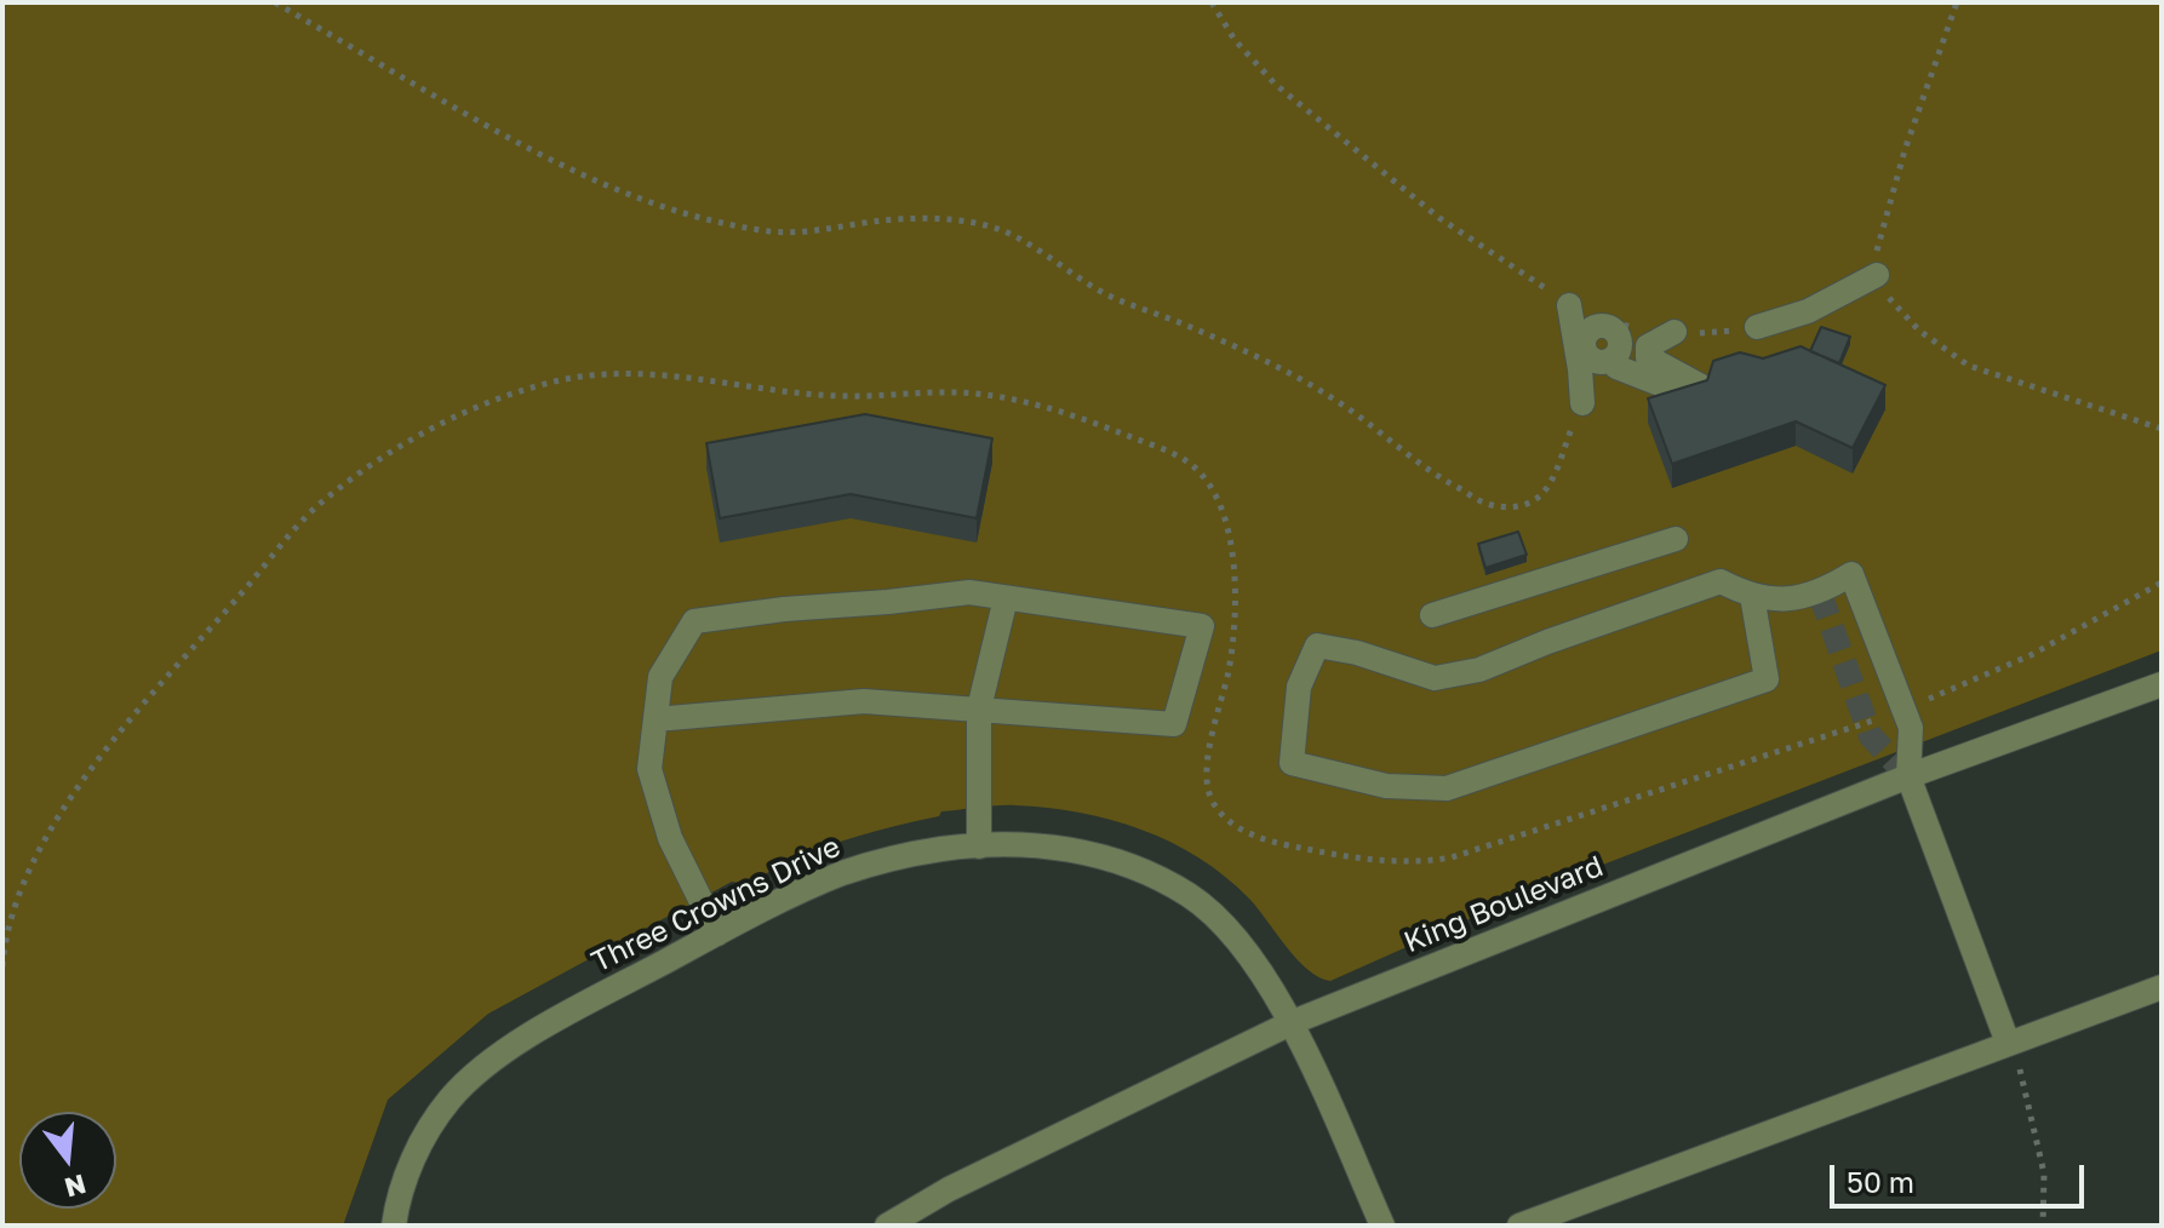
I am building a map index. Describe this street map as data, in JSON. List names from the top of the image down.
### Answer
{
  "streets": {
    "street": ["Three Crowns Drive", "King Boulevard"]
  },
  "crossings": [
    ["Three Crowns Drive", "King Boulevard"]
  ],
  "scale_bar": "50 m",
  "north": "bottom"
}
